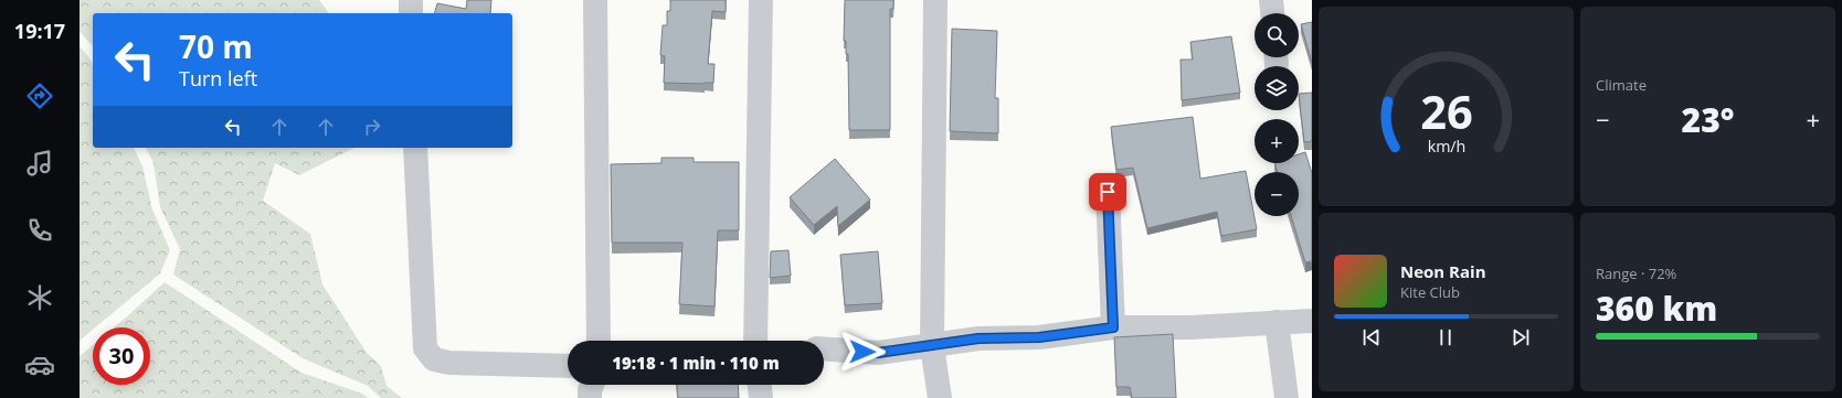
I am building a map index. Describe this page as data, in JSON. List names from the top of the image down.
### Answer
{
  "page": {
    "tabs": "19:17",
    "tile": [
      "Climate",
      ["Range · 72%", "360 km"]
    ],
    "map_buttons": ["+", "−"],
    "turn": ["70 m", "Turn left"],
    "heat": ["−", "23°", "+"],
    "song": ["Neon Rain", "Kite Club"],
    "limit": "30",
    "trip": "19:18 · 1 min · 110 m",
    "gauge": ["26", "km/h"]
  }
}
